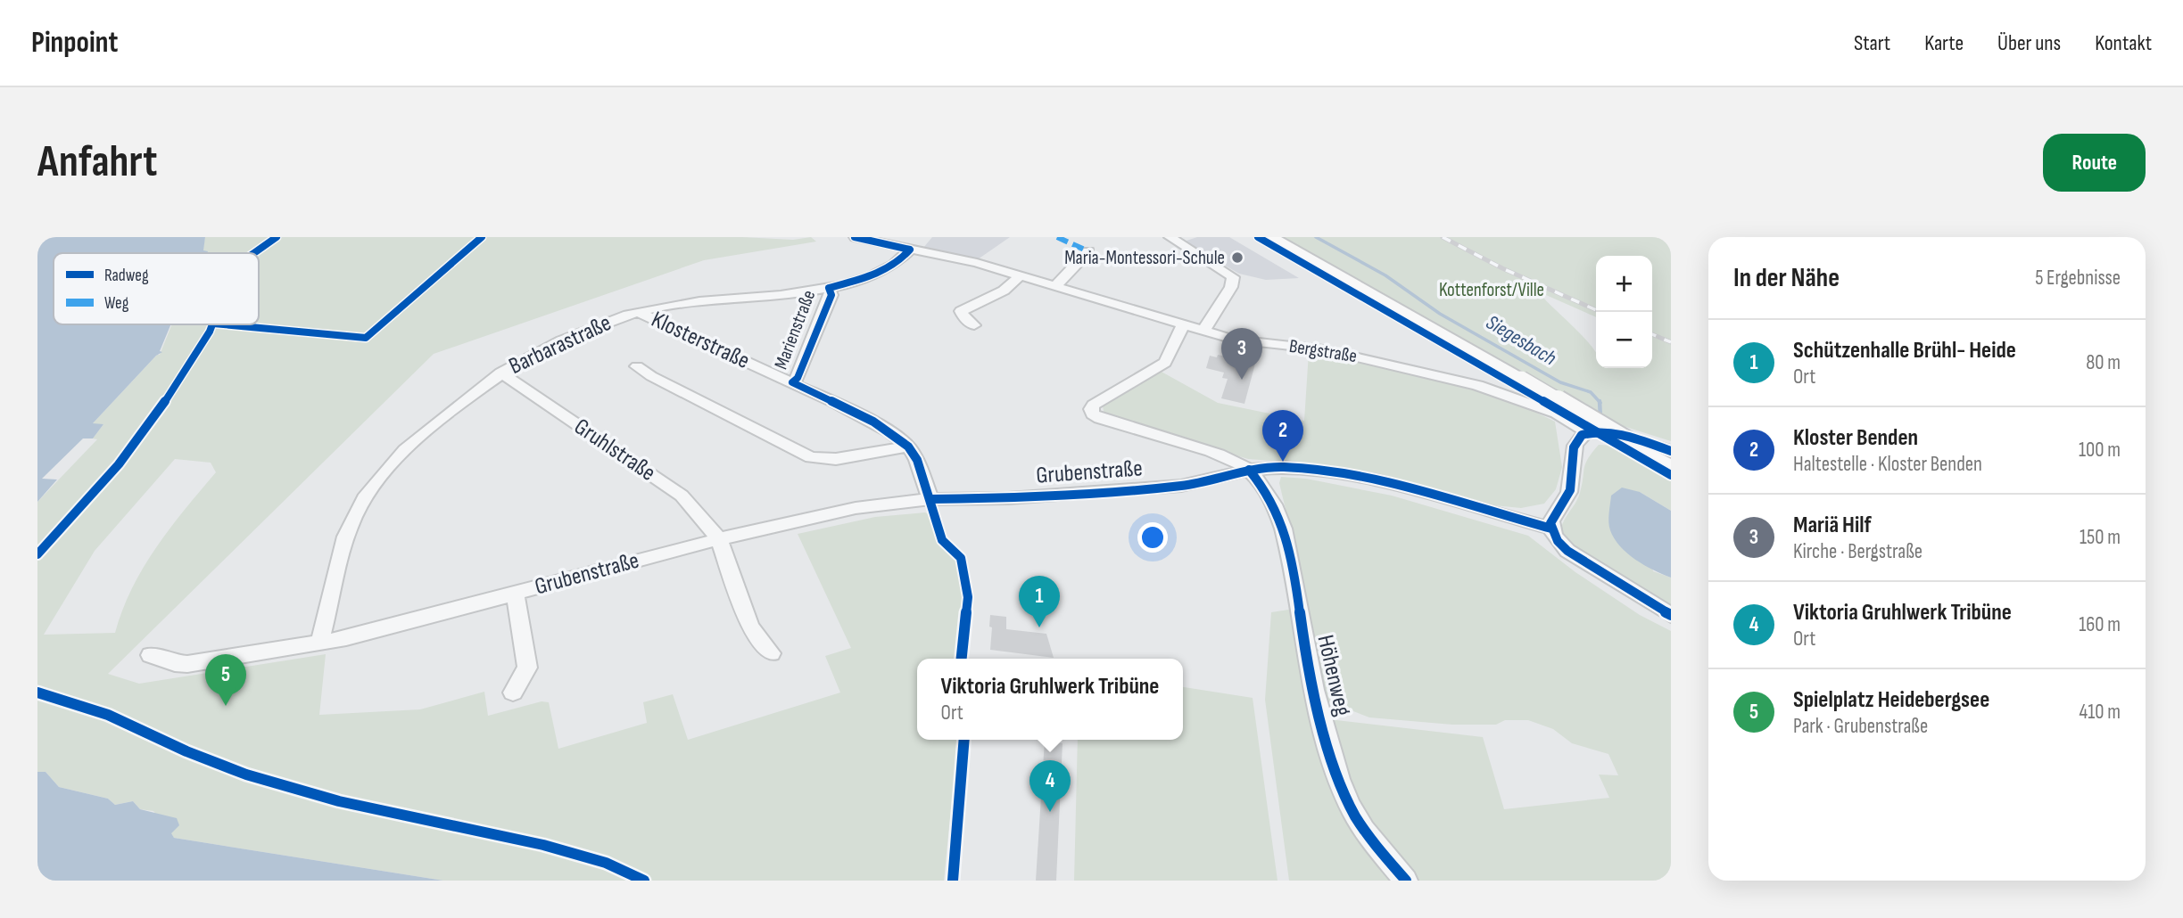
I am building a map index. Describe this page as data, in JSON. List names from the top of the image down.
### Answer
{
  "streets": {
    "street": [
      "Marienstraße",
      "Klosterstraße",
      "Barbarastraße",
      "Bergstraße",
      "Gruhlstraße",
      "Grubenstraße",
      "Höhenweg"
    ]
  },
  "crossings": [
    ["Marienstraße", "Klosterstraße"],
    ["Marienstraße", "Barbarastraße"],
    ["Klosterstraße", "Barbarastraße"],
    ["Klosterstraße", "Grubenstraße"],
    ["Barbarastraße", "Bergstraße"],
    ["Barbarastraße", "Gruhlstraße"],
    ["Barbarastraße", "Grubenstraße"],
    ["Gruhlstraße", "Grubenstraße"],
    ["Grubenstraße", "Höhenweg"]
  ],
  "water": ["Siegesbach"],
  "parks": ["Kottenforst/Ville"],
  "places": ["Maria-Montessori-Schule"],
  "legend": ["Radweg", "Weg"],
  "page": {
    "header": "Pinpoint",
    "nav": [
      "Start",
      "Karte",
      "Über uns",
      "Kontakt"
    ],
    "buttons": "Route",
    "title": "Anfahrt",
    "heading": ["In der Nähe", "5 Ergebnisse"],
    "map_buttons": ["+", "−"],
    "list": [
      {
        "mark": "1",
        "name": "Schützenhalle Brühl- Heide",
        "note": "Ort",
        "value": "80 m"
      },
      {
        "mark": "2",
        "name": "Kloster Benden",
        "note": "Haltestelle · Kloster Benden",
        "value": "100 m"
      },
      {
        "mark": "3",
        "name": "Mariä Hilf",
        "note": "Kirche · Bergstraße",
        "value": "150 m"
      },
      {
        "mark": "4",
        "name": "Viktoria Gruhlwerk Tribüne",
        "note": "Ort",
        "value": "160 m"
      },
      {
        "mark": "5",
        "name": "Spielplatz Heidebergsee",
        "note": "Park · Grubenstraße",
        "value": "410 m"
      }
    ],
    "pins": [
      "3",
      "2",
      "1",
      "5",
      "4"
    ],
    "popup": ["Viktoria Gruhlwerk Tribüne", "Ort"]
  }
}
